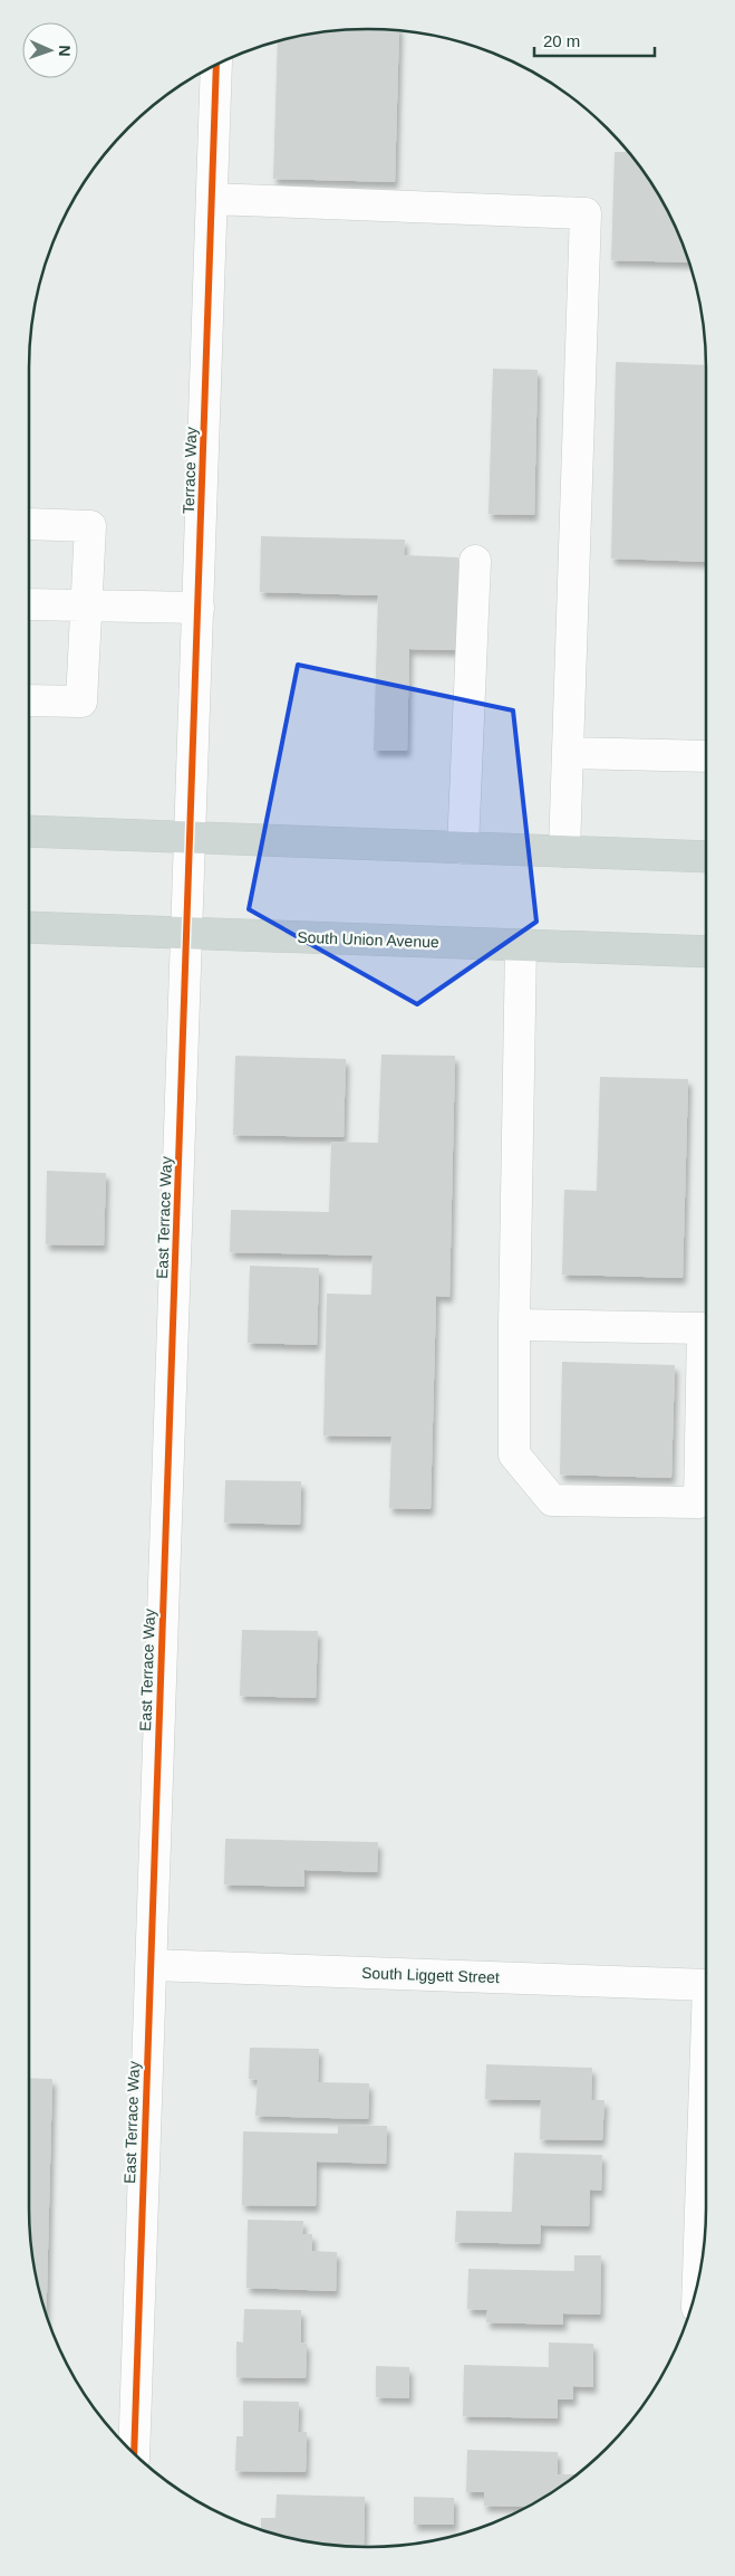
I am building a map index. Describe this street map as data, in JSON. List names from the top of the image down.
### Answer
{
  "streets": {
    "main road": ["South Union Avenue"],
    "street": ["Terrace Way", "East Terrace Way", "South Liggett Street"]
  },
  "crossings": [
    ["Terrace Way", "East Terrace Way"],
    ["South Union Avenue", "East Terrace Way"],
    ["East Terrace Way", "South Liggett Street"]
  ],
  "scale_bar": "20 m",
  "north": "right"
}
